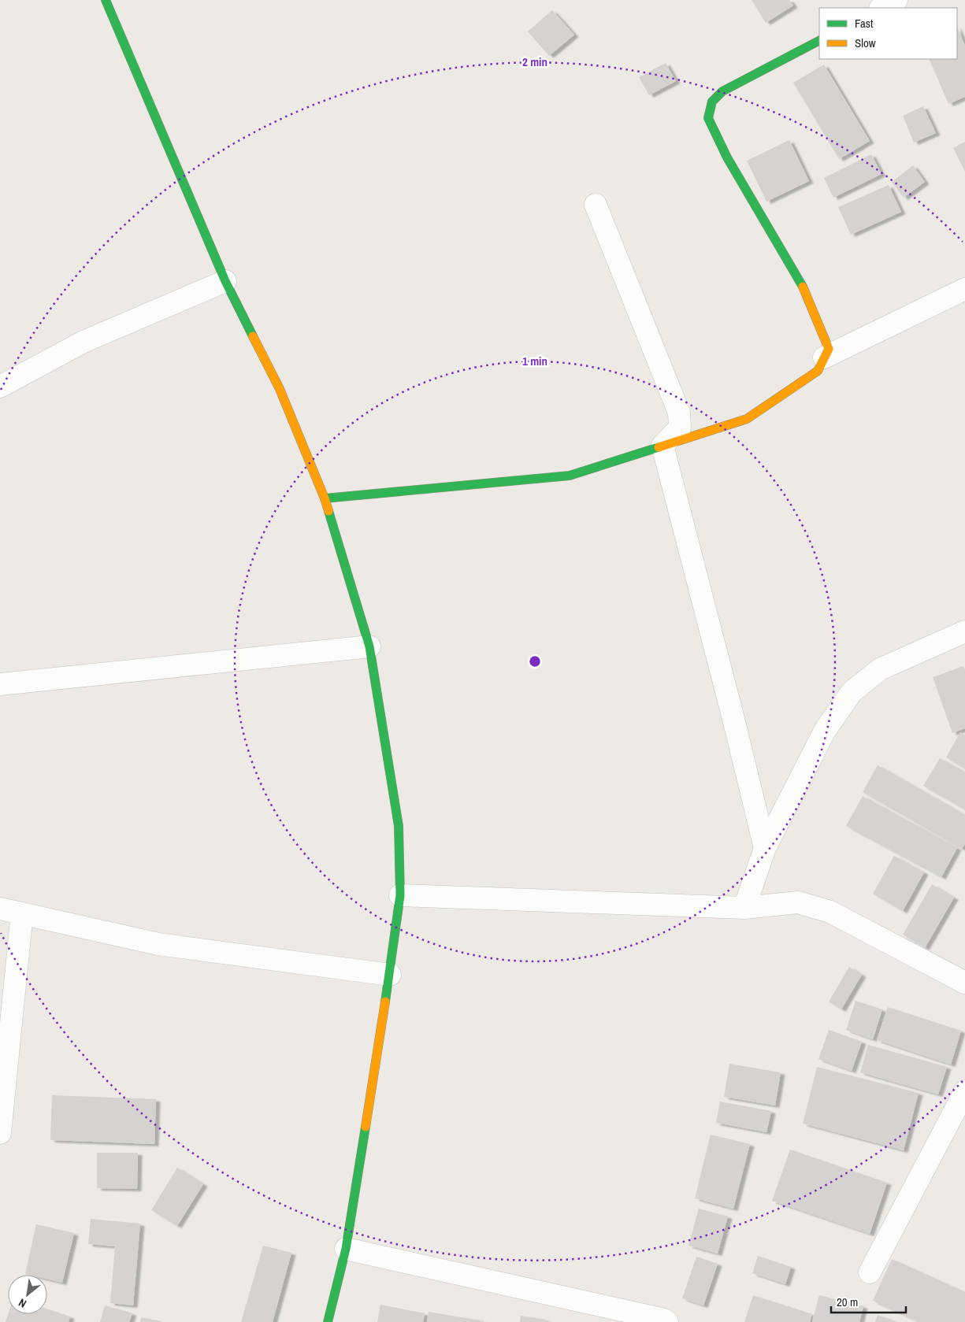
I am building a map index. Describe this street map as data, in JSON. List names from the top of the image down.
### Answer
{
  "legend": ["Fast", "Slow"],
  "scale_bar": "20 m",
  "north": "bottom left",
  "rings": ["2 min", "1 min"]
}
